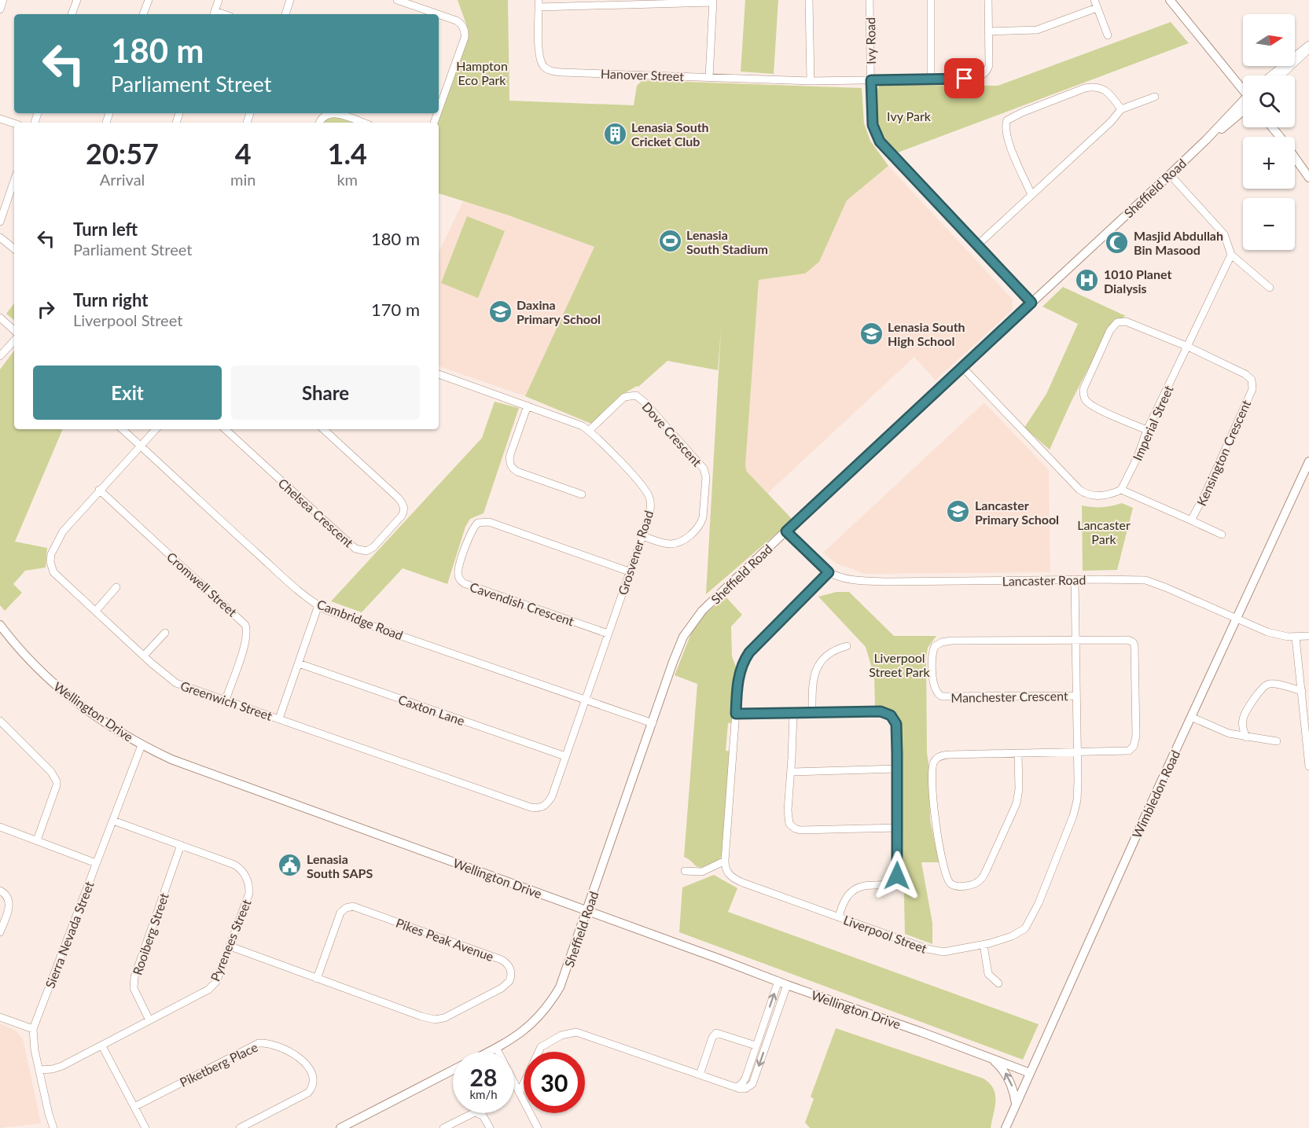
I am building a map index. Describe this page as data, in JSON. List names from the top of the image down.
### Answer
{
  "streets": {
    "street": [
      "Ivy Road",
      "Hanover Street",
      "Sheffield Road",
      "Imperial Street",
      "Dove Crescent",
      "Kensington Crescent",
      "Chelsea Crescent",
      "Grosvener Road",
      "Lancaster Road",
      "Cromwell Street",
      "Cavendish Crescent",
      "Cambridge Road",
      "Manchester Crescent",
      "Greenwich Street",
      "Caxton Lane",
      "Wellington Drive",
      "Wimbledon Road",
      "Rooiberg Street",
      "Liverpool Street",
      "Sierra Nevada Street",
      "Pikes Peak Avenue",
      "Pyrenees Street",
      "Piketberg Place"
    ]
  },
  "crossings": [
    ["Ivy Road", "Hanover Street"],
    ["Ivy Road", "Sheffield Road"],
    ["Sheffield Road", "Lancaster Road"],
    ["Sheffield Road", "Cambridge Road"],
    ["Sheffield Road", "Wellington Drive"],
    ["Imperial Street", "Kensington Crescent"],
    ["Dove Crescent", "Grosvener Road"],
    ["Grosvener Road", "Cavendish Crescent"],
    ["Grosvener Road", "Cambridge Road"],
    ["Grosvener Road", "Greenwich Street"],
    ["Grosvener Road", "Caxton Lane"],
    ["Lancaster Road", "Wimbledon Road"],
    ["Lancaster Road", "Liverpool Street"],
    ["Cromwell Street", "Greenwich Street"],
    ["Cambridge Road", "Greenwich Street"],
    ["Manchester Crescent", "Liverpool Street"],
    ["Wellington Drive", "Wimbledon Road"],
    ["Wellington Drive", "Sierra Nevada Street"],
    ["Rooiberg Street", "Pyrenees Street"],
    ["Sierra Nevada Street", "Pyrenees Street"],
    ["Pikes Peak Avenue", "Pyrenees Street"]
  ],
  "parks": [
    "Hampton Eco Park",
    "Ivy Park",
    "Lancaster Park",
    "Liverpool Street Park"
  ],
  "places": {
    "building": ["Lenasia South Cricket Club"],
    "sports": ["Lenasia South Stadium"],
    "mosque": ["Masjid Abdullah Bin Masood"],
    "hospital": ["1010 Planet Dialysis"],
    "school or university": ["Daxina Primary School", "Lenasia South High School", "Lancaster Primary School"],
    "public building": ["Lenasia South SAPS"]
  },
  "north": "right",
  "page": {
    "map_buttons": ["+", "−"],
    "turn": ["180 m", "Parliament Street"],
    "eta": [
      "20:57",
      "Arrival",
      "4",
      "min",
      "1.4",
      "km"
    ],
    "list": [
      {
        "name": "Turn left",
        "note": "Parliament Street",
        "value": "180 m"
      },
      {
        "name": "Turn right",
        "note": "Liverpool Street",
        "value": "170 m"
      }
    ],
    "buttons": ["Exit", "Share"],
    "speed": "28 km/h",
    "limit": "30"
  }
}
